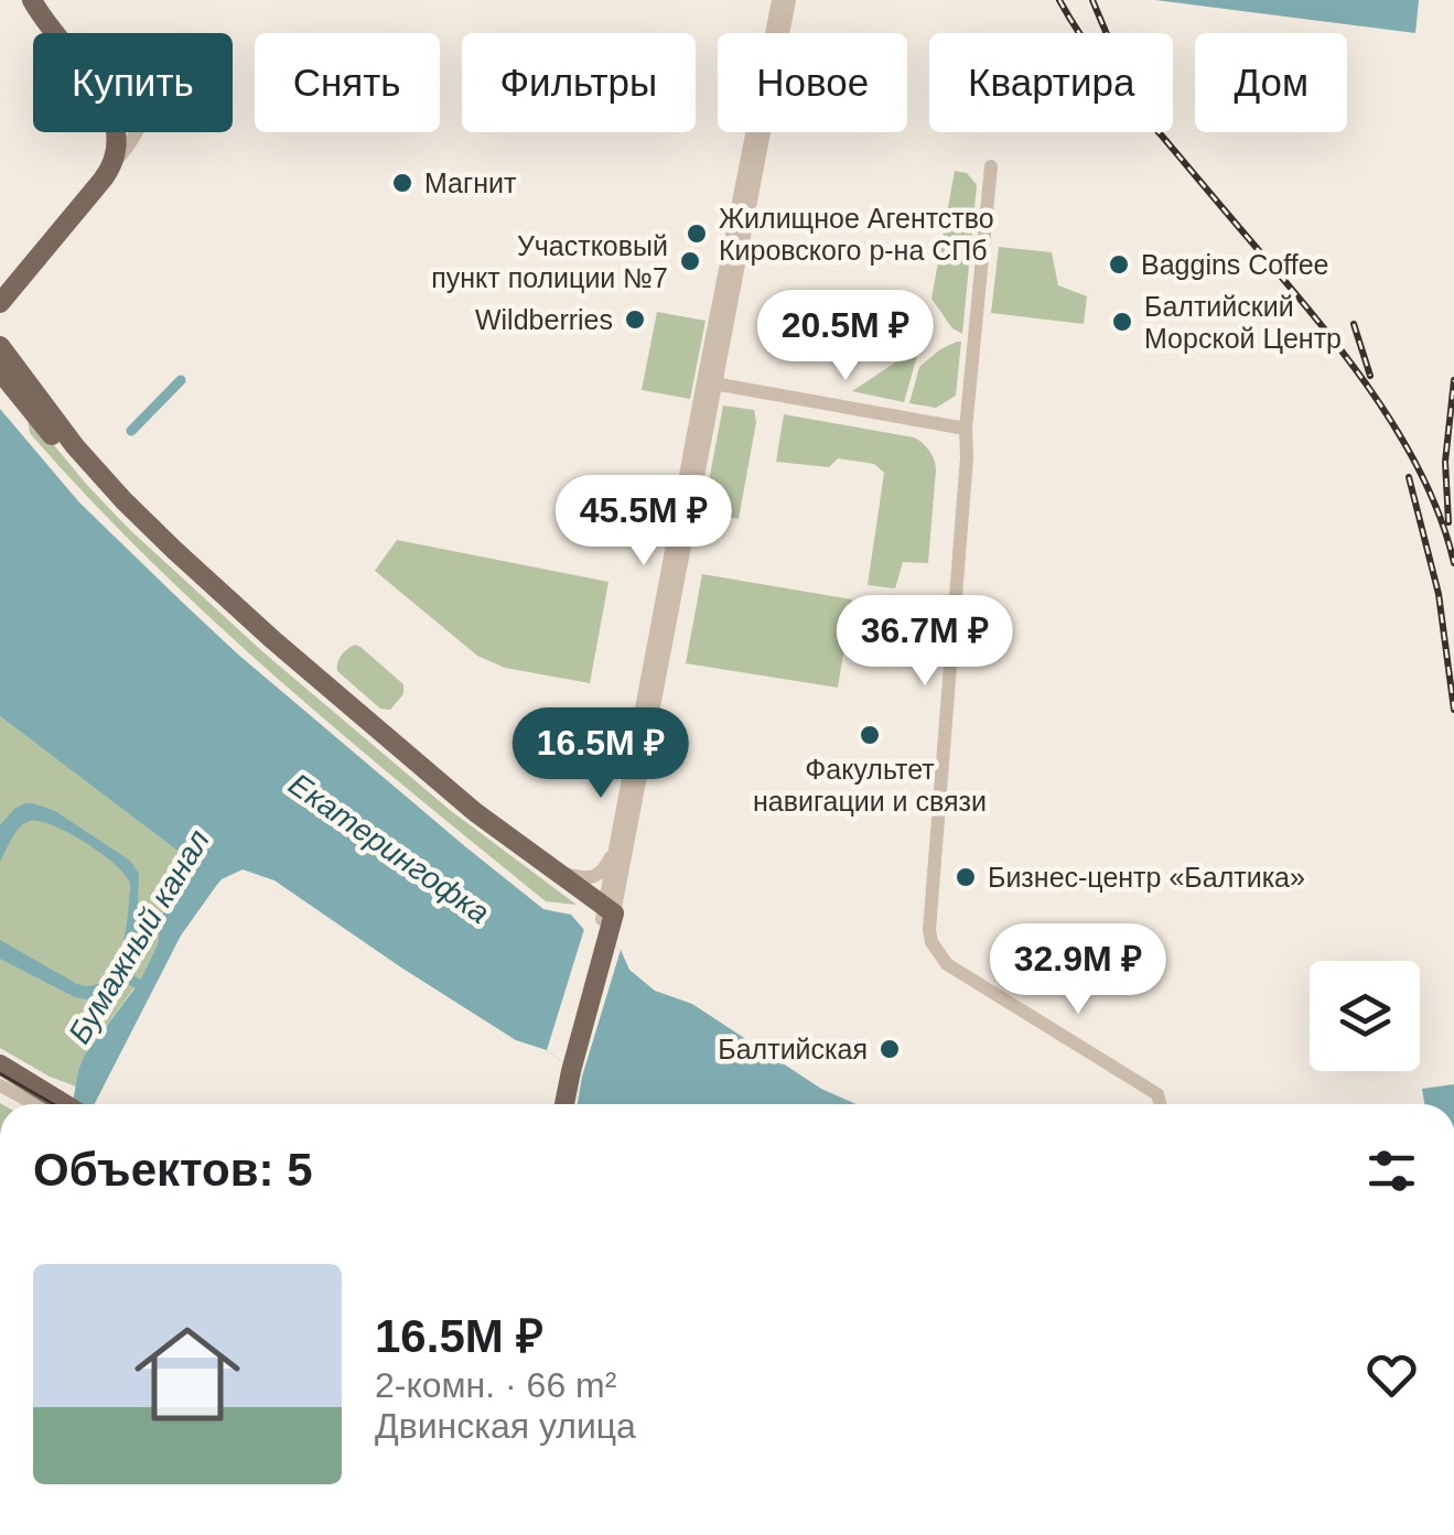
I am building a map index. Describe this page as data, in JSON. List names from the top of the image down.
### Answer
{
  "water": ["Екатерингофка", "Бумажный канал"],
  "places": [
    "Магнит",
    "Жилищное Агентство Кировского р-на СПб",
    "Участковый пункт полиции №7",
    "Baggins Coffee",
    "Wildberries",
    "Балтийский Морской Центр",
    "Факультет навигации и связи",
    "Бизнес-центр «Балтика»",
    "Балтийская"
  ],
  "page": {
    "chip": [
      "Купить",
      "Снять",
      "Фильтры",
      "Новое",
      "Квартира",
      "Дом"
    ],
    "price": [
      "20.5M ₽",
      "45.5M ₽",
      "36.7M ₽",
      "16.5M ₽",
      "32.9M ₽"
    ],
    "heading": "Объектов: 5",
    "list": [
      {
        "name": "16.5M ₽",
        "note": "2-комн. · 66 m² · Двинская улица"
      }
    ]
  }
}
